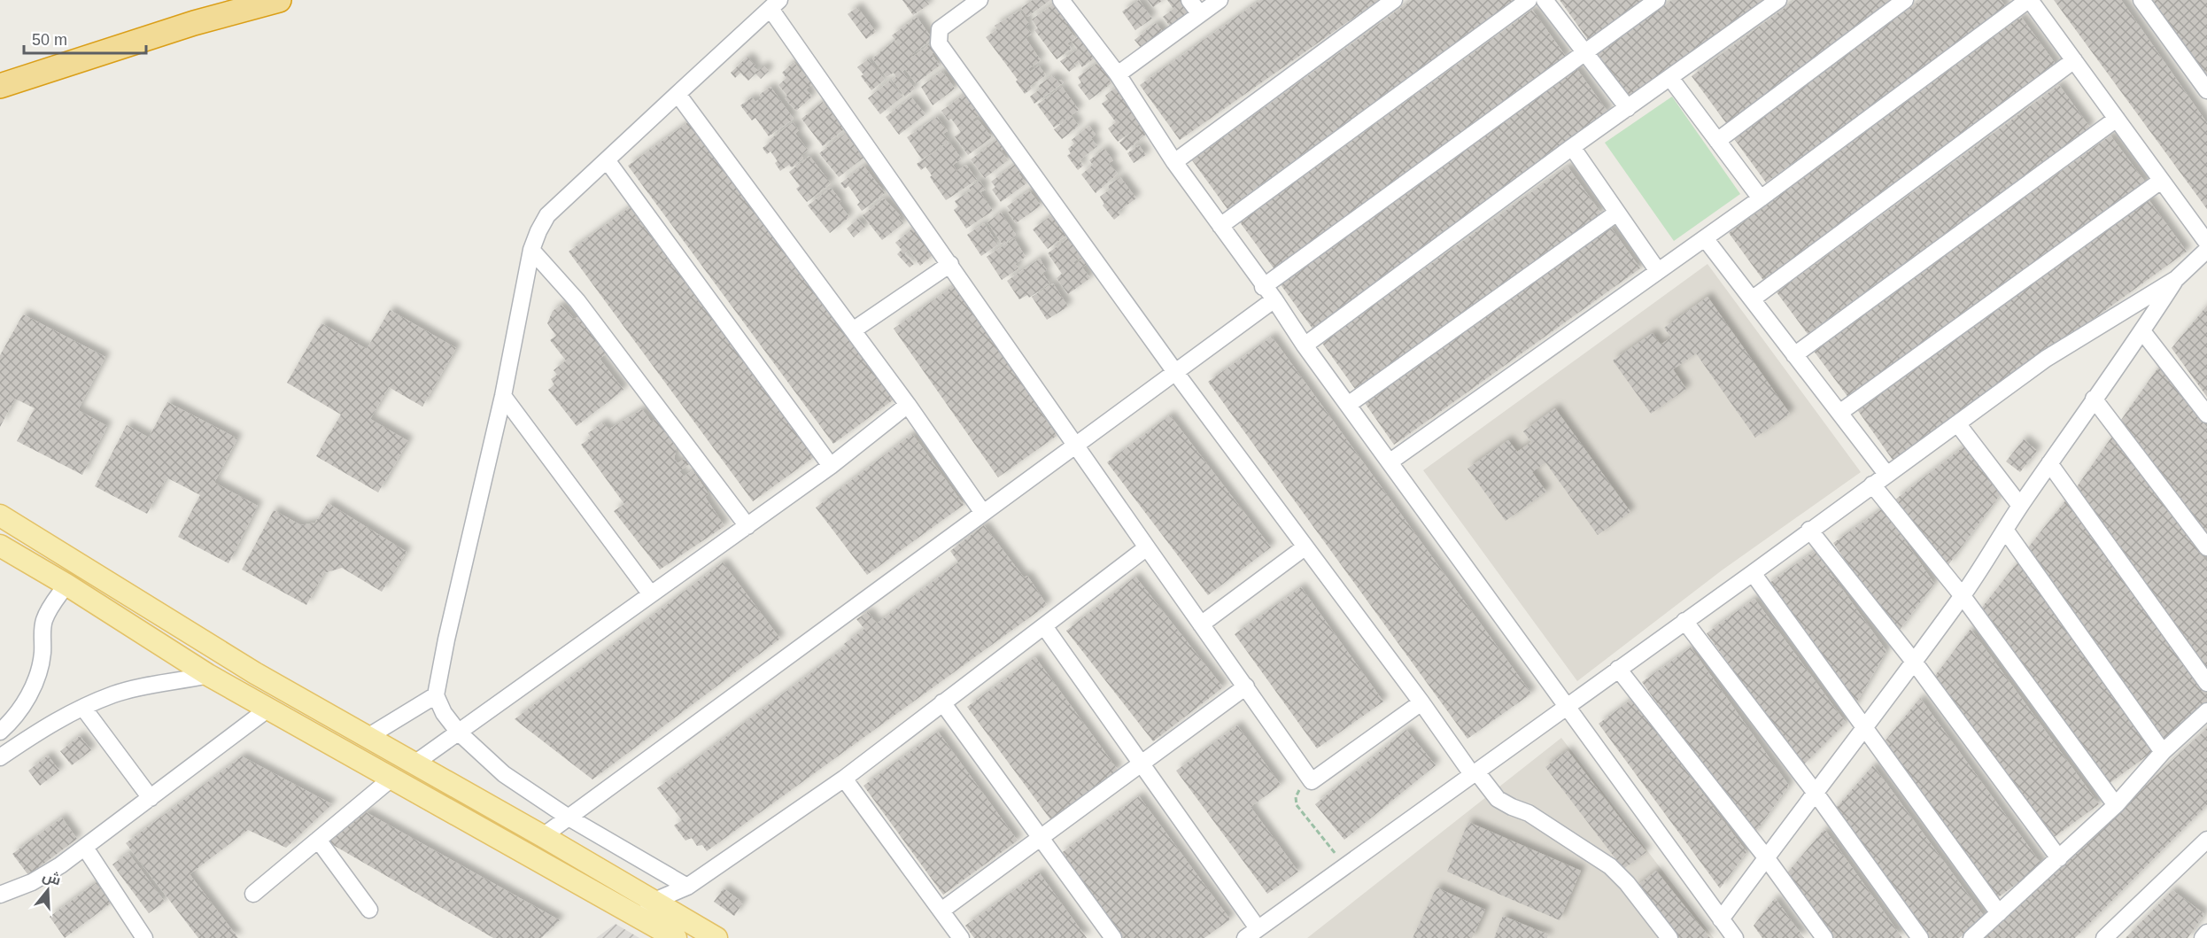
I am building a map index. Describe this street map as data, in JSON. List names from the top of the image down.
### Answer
{
  "scale_bar": "50 m",
  "north": "top"
}
